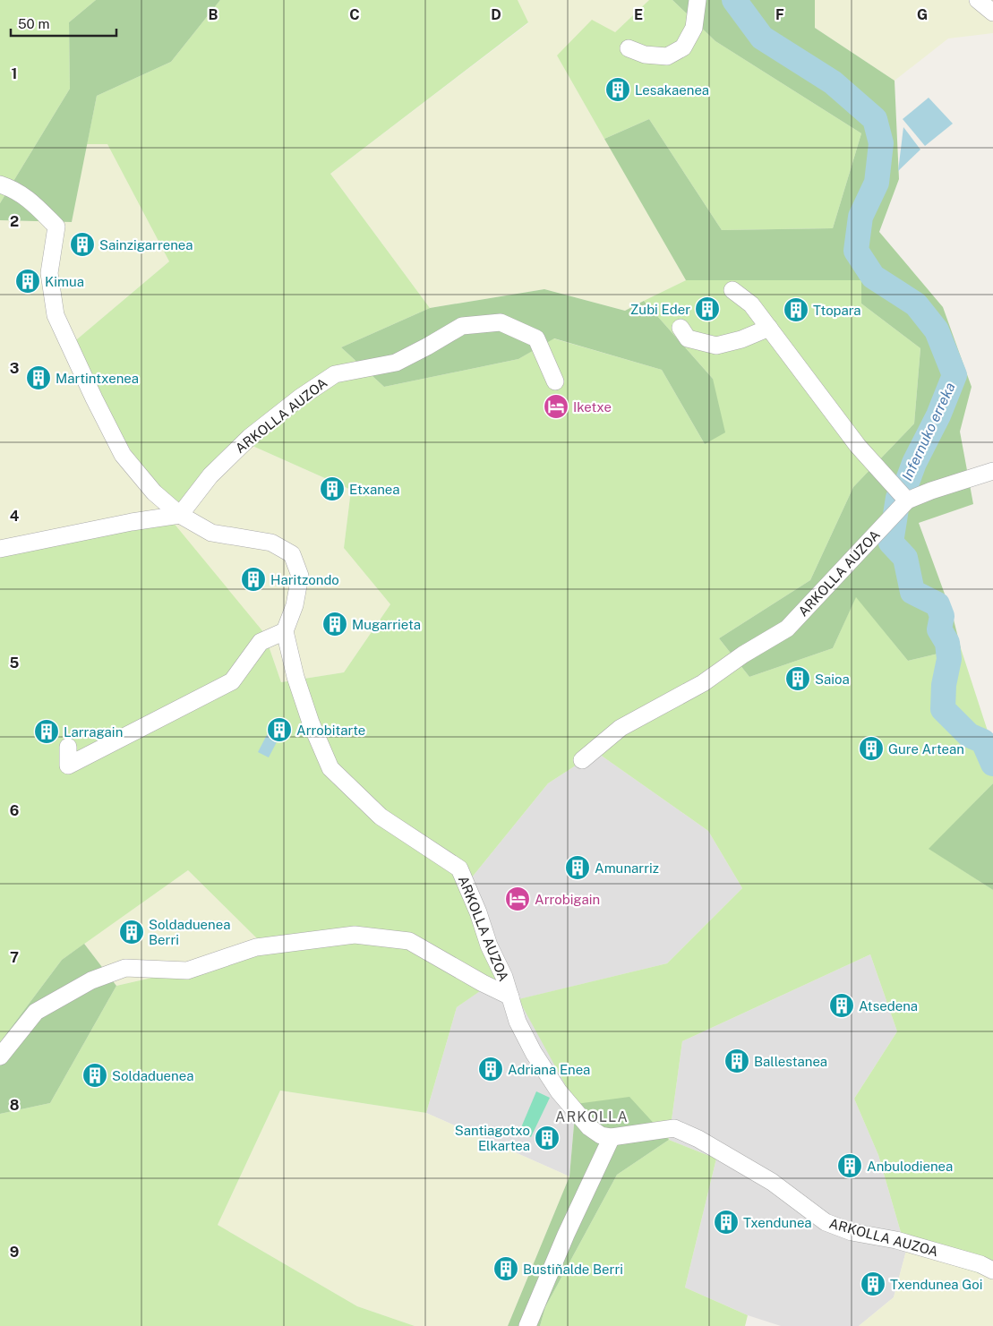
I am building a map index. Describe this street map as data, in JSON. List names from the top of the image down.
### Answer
{
  "streets": {
    "street": ["ARKOLLA AUZOA"]
  },
  "districts": ["ARKOLLA"],
  "water": ["Infernuko erreka"],
  "places": {
    "building": [
      "Lesakaenea",
      "Sainzigarrenea",
      "Kimua",
      "Zubi Eder",
      "Ttopara",
      "Martintxenea",
      "Etxanea",
      "Haritzondo",
      "Mugarrieta",
      "Saioa",
      "Arrobitarte",
      "Larragain",
      "Gure Artean",
      "Amunarriz",
      "Soldaduenea Berri",
      "Atsedena",
      "Ballestanea",
      "Adriana Enea",
      "Soldaduenea",
      "Santiagotxo Elkartea",
      "Anbulodienea",
      "Txendunea",
      "Bustiñalde Berri",
      "Txendunea Goi"
    ],
    "hotel": ["Iketxe", "Arrobigain"]
  },
  "scale_bar": "50 m",
  "grid": {
    "columns": [
      "B",
      "C",
      "D",
      "E",
      "F",
      "G"
    ],
    "rows": [
      "1",
      "2",
      "3",
      "4",
      "5",
      "6",
      "7",
      "8",
      "9"
    ]
  }
}
